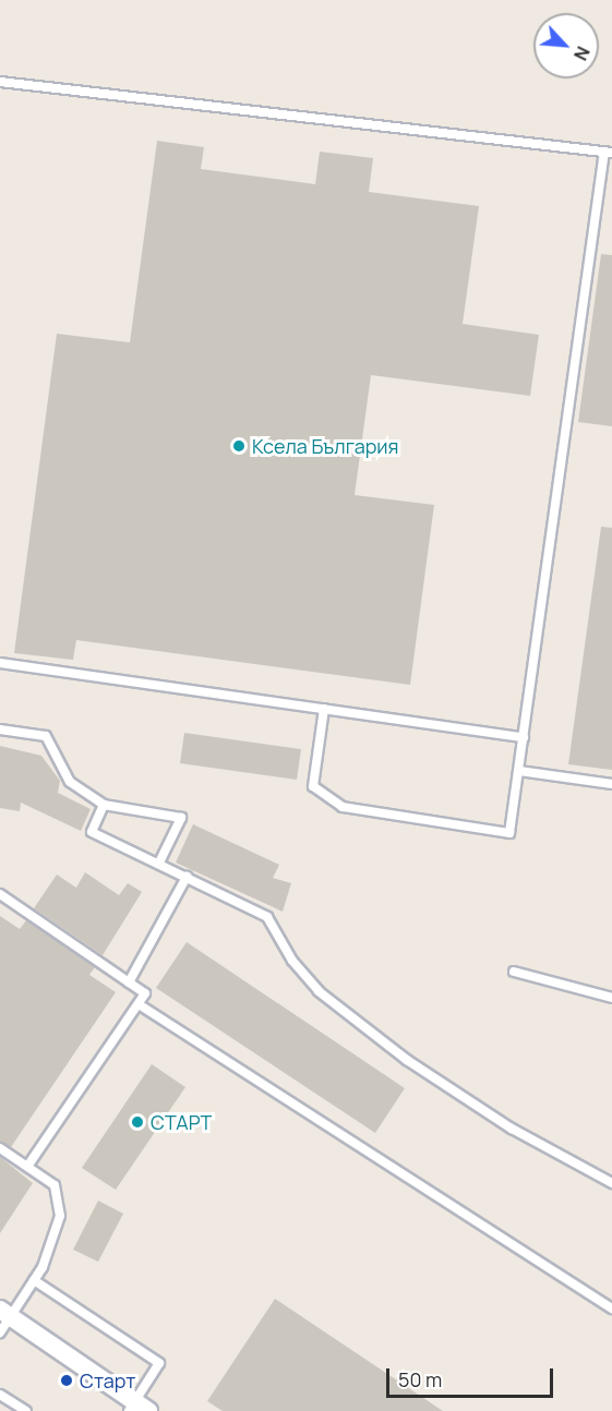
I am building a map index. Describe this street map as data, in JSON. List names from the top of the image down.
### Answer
{
  "places": ["Ксела България", "СТАРТ", "Старт"],
  "scale_bar": "50 m",
  "north": "bottom right"
}
